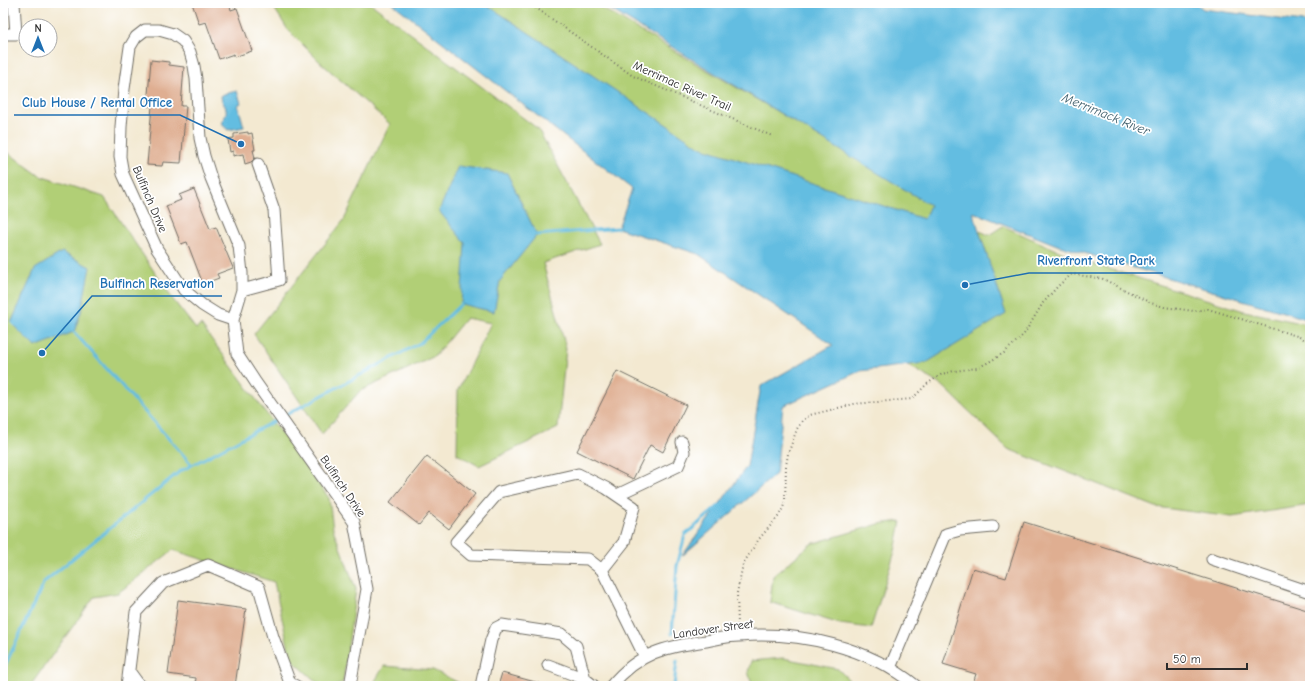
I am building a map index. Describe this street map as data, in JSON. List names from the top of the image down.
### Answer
{
  "streets": {
    "street": ["Bulfinch Drive", "Landover Street"],
    "path": ["Merrimac River Trail"]
  },
  "water": ["Merrimack River"],
  "places": ["Club House / Rental Office", "Riverfront State Park", "Bulfinch Reservation"],
  "scale_bar": "50 m",
  "north": "top"
}
